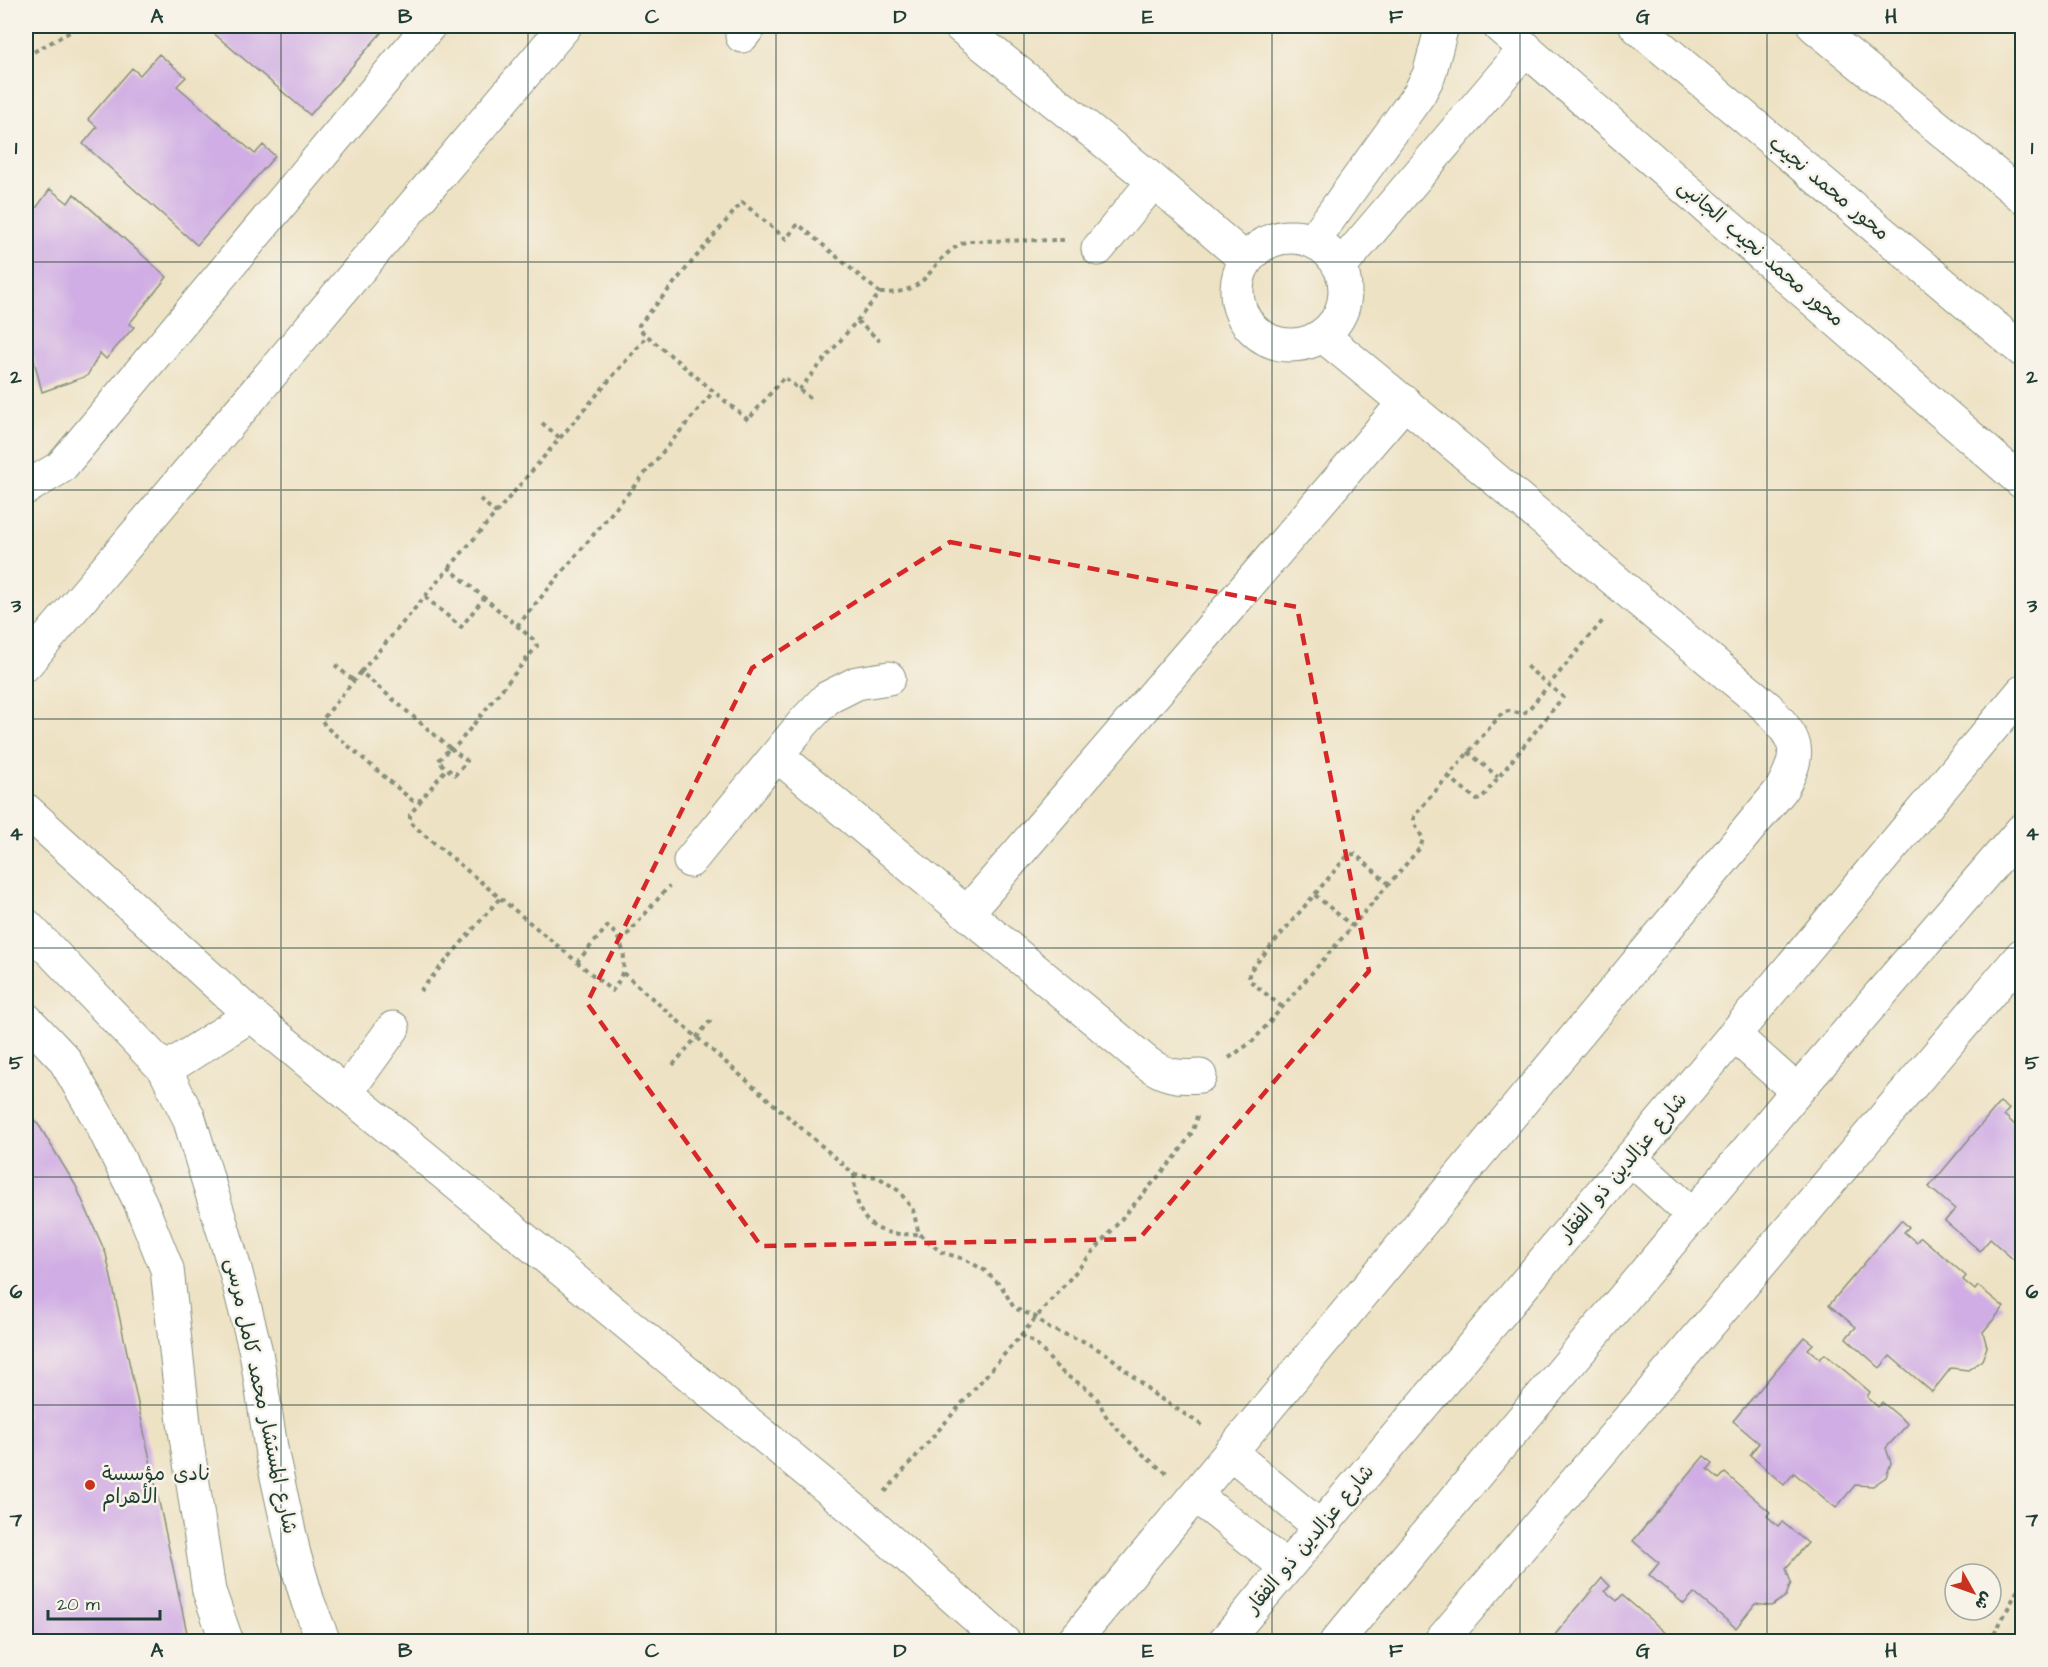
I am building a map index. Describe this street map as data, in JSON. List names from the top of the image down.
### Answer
{
  "streets": {
    "street": [
      "محور محمد نجيب",
      "محور محمد نجيب الجانبى",
      "شارع عزالدين ذو الفقار",
      "شارع المستشار محمد كامل مرسى"
    ]
  },
  "places": ["نادى مؤسسة الأهرام"],
  "scale_bar": "20 m",
  "north": "bottom right",
  "grid": {
    "columns": [
      "A",
      "B",
      "C",
      "D",
      "E",
      "F",
      "G",
      "H"
    ],
    "rows": [
      "1",
      "2",
      "3",
      "4",
      "5",
      "6",
      "7"
    ]
  }
}
